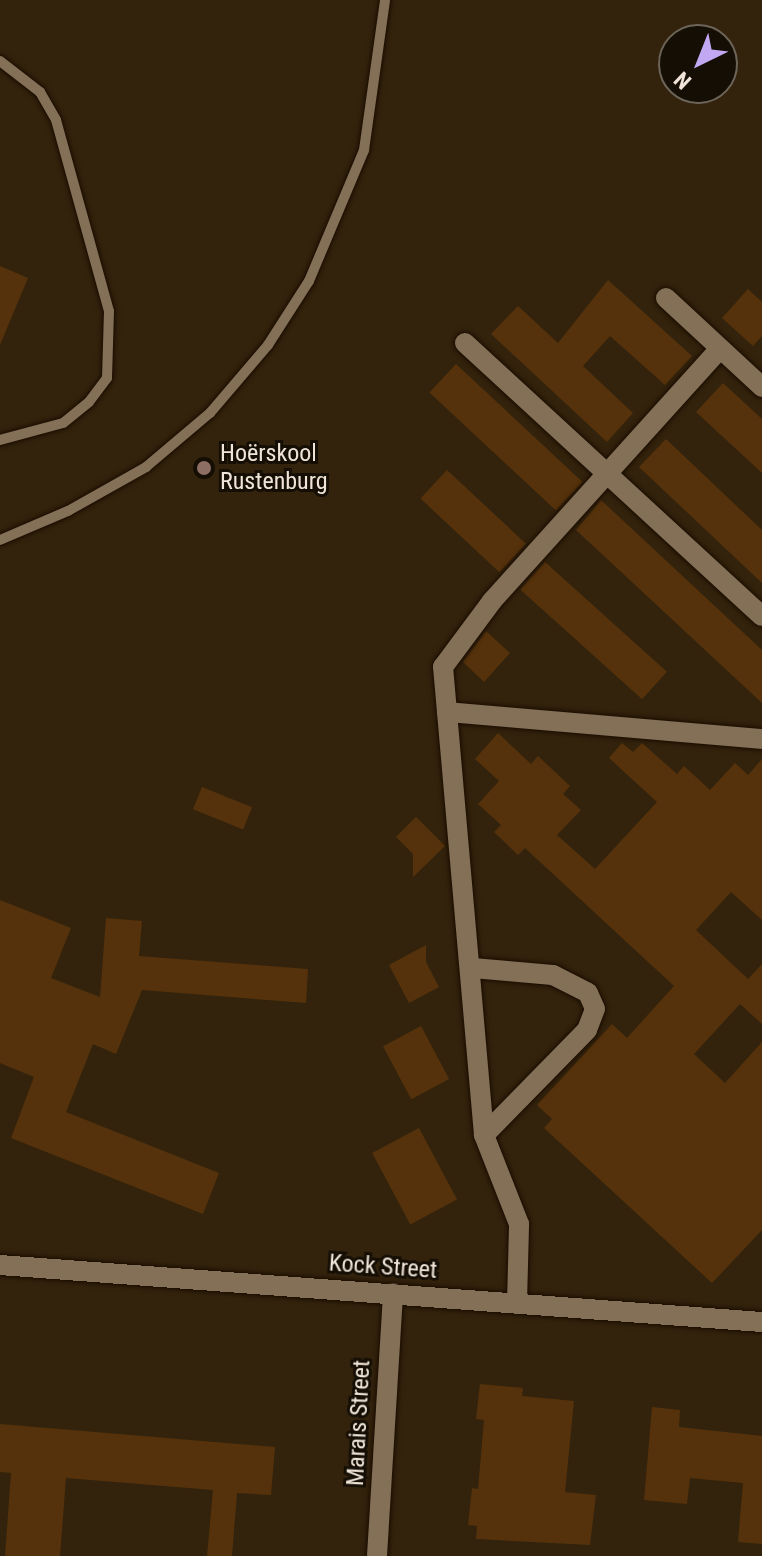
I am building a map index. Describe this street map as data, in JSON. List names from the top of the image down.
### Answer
{
  "streets": {
    "street": ["Kock Street", "Marais Street"]
  },
  "crossings": [
    ["Kock Street", "Marais Street"]
  ],
  "places": ["Hoërskool Rustenburg"],
  "north": "bottom left"
}
